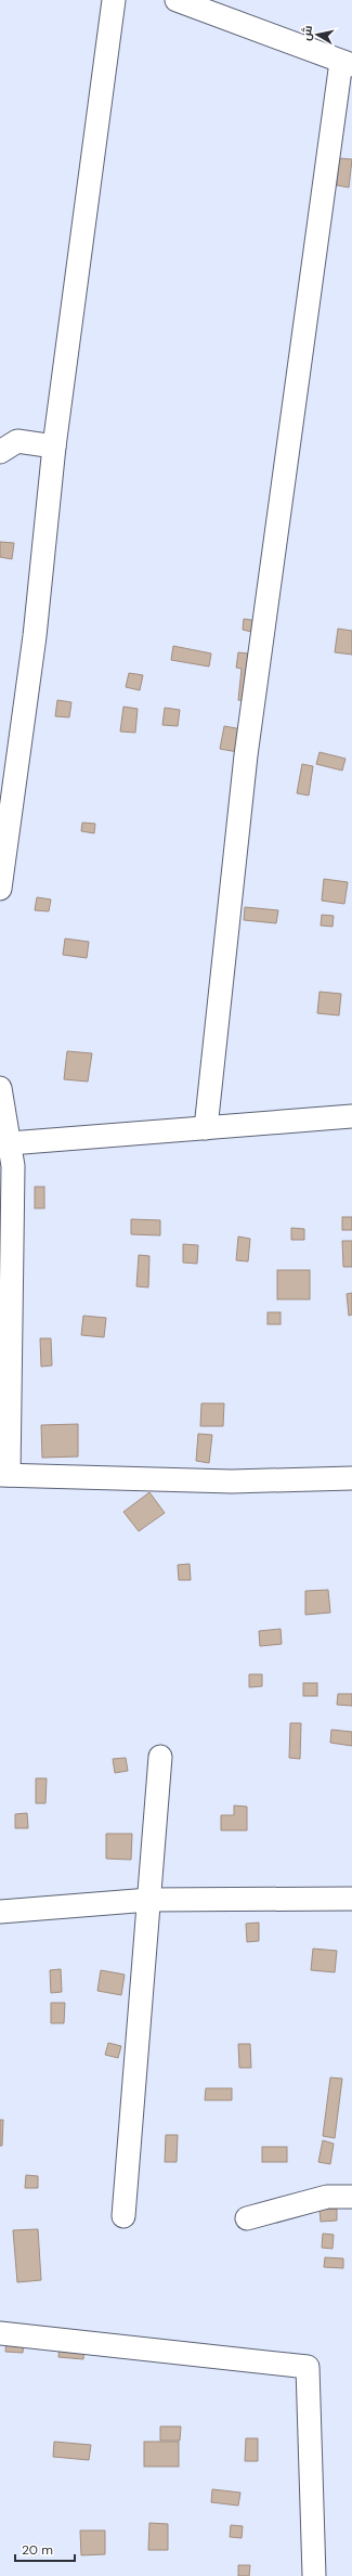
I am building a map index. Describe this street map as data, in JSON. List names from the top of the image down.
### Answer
{
  "scale_bar": "20 m",
  "north": "left"
}
